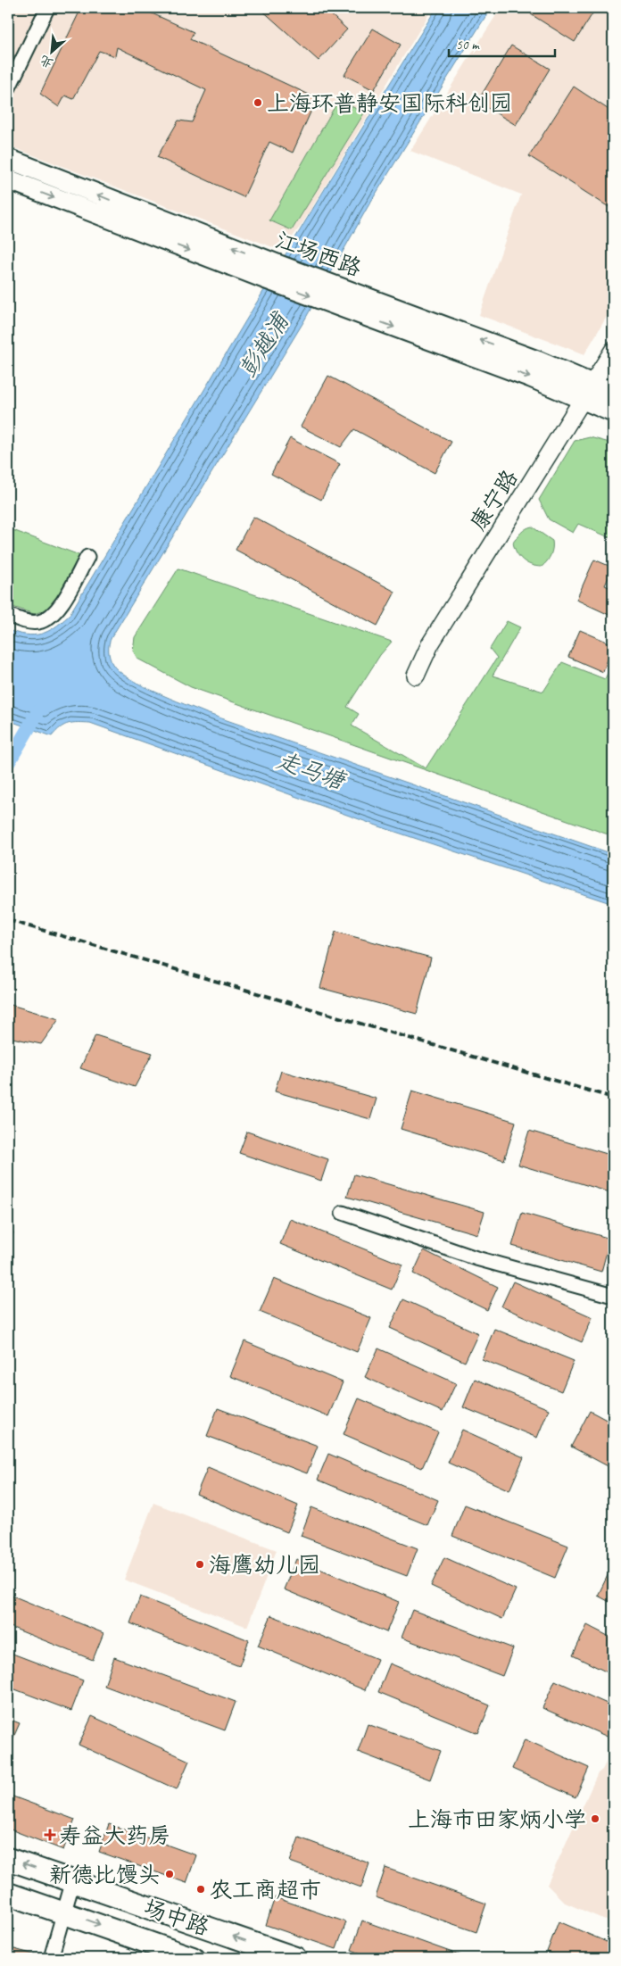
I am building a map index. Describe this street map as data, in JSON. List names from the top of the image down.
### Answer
{
  "streets": {
    "main road": ["江场西路", "场中路"],
    "street": ["康宁路"]
  },
  "crossings": [
    ["江场西路", "康宁路"]
  ],
  "water": ["彭越浦", "走马塘"],
  "places": {
    "other": [
      "上海环普静安国际科创园",
      "海鹰幼儿园",
      "上海市田家炳小学",
      "新德比馒头",
      "农工商超市"
    ],
    "health": ["寿益大药房"]
  },
  "scale_bar": "50 m",
  "north": "bottom left"
}
